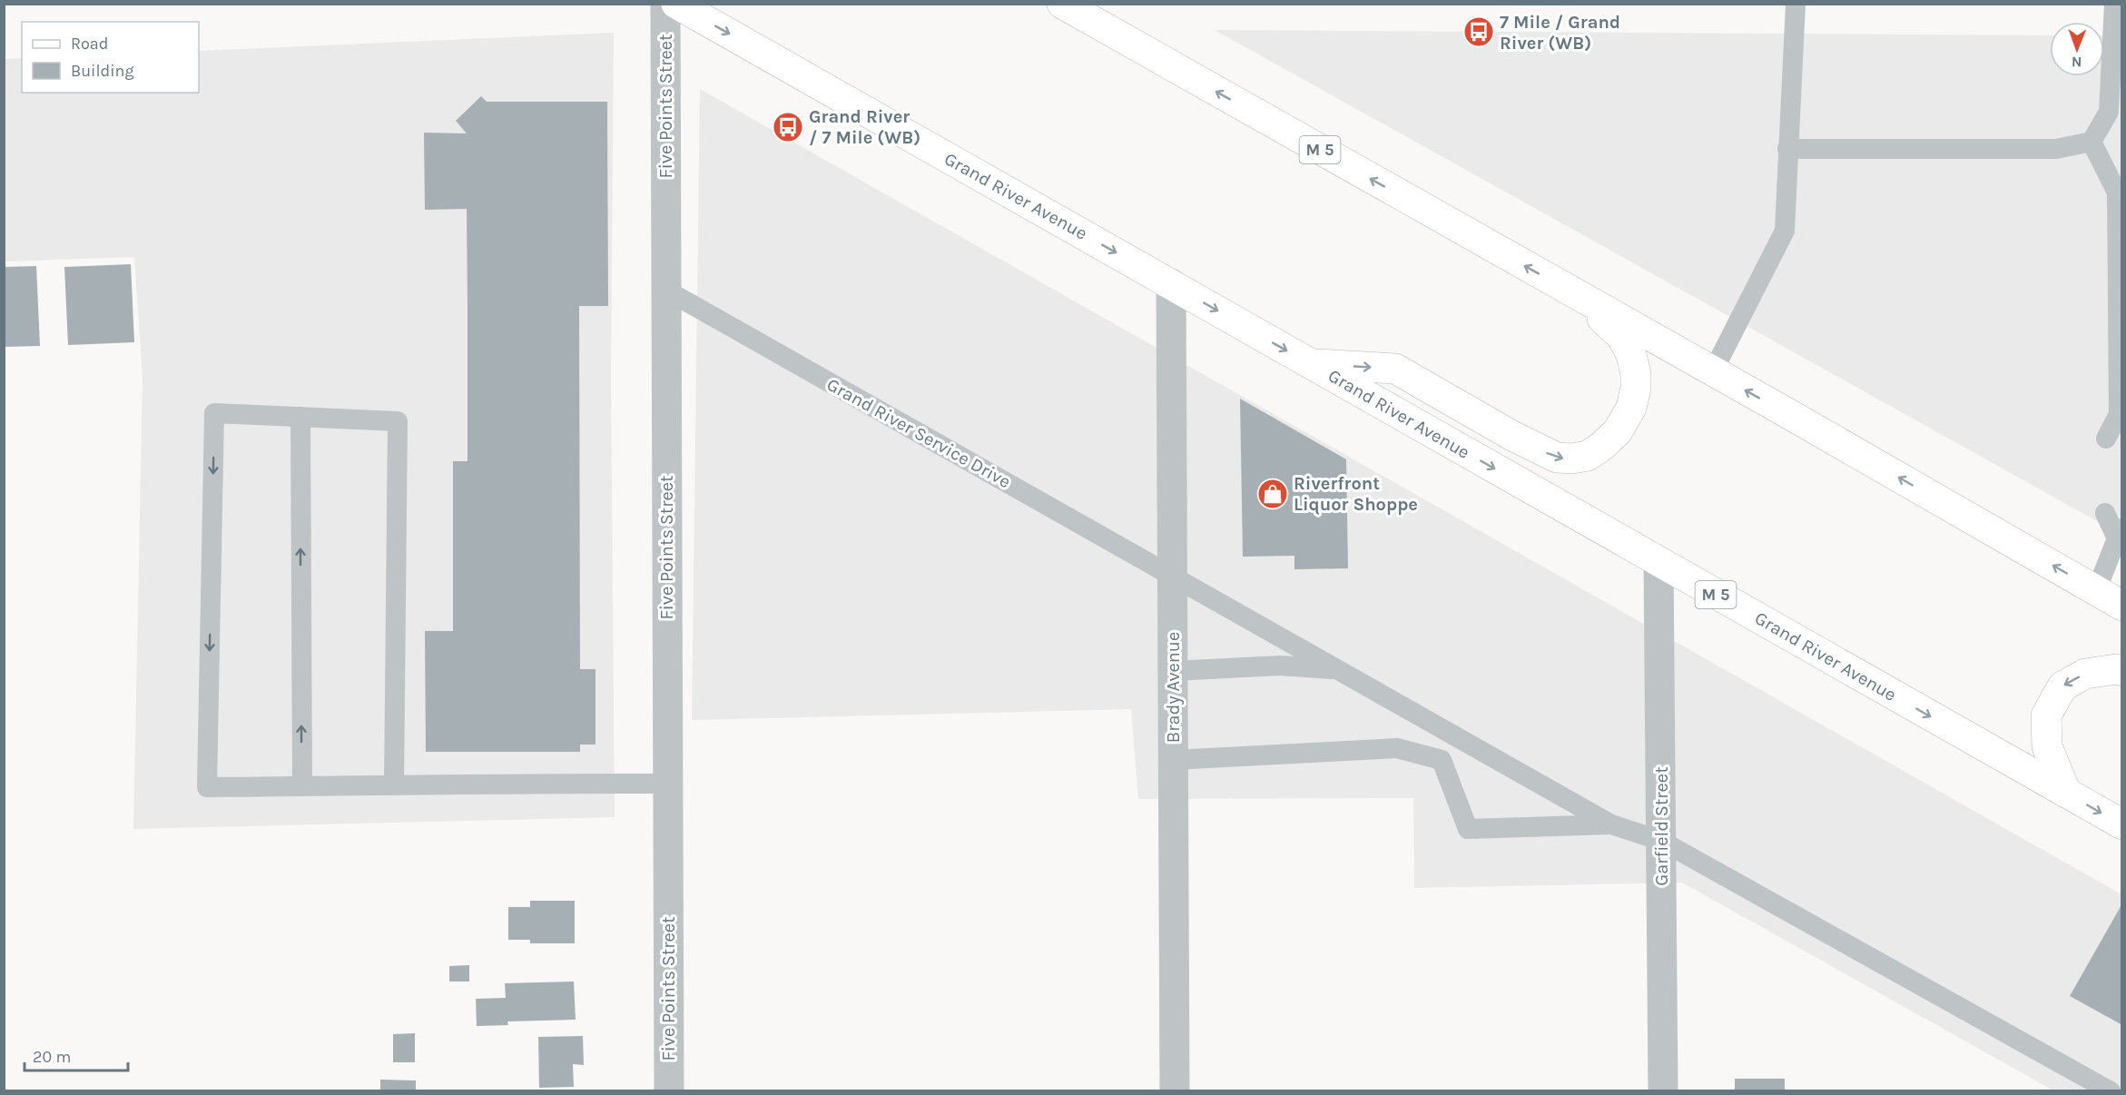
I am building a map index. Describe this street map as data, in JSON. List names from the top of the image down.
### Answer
{
  "streets": {
    "main road": ["M 5", "Grand River Avenue"],
    "street": ["Five Points Street", "Brady Avenue", "Garfield Street"],
    "lane": ["Grand River Service Drive"]
  },
  "crossings": [
    ["Five Points Street", "Grand River Service Drive"],
    ["Grand River Avenue", "Brady Avenue"],
    ["Grand River Avenue", "Garfield Street"],
    ["Grand River Service Drive", "Brady Avenue"]
  ],
  "places": {
    "bus stop": ["7 Mile / Grand River (WB)", "Grand River / 7 Mile (WB)"],
    "shop": ["Riverfront Liquor Shoppe"]
  },
  "legend": ["Road", "Building"],
  "scale_bar": "20 m",
  "north": "bottom"
}
